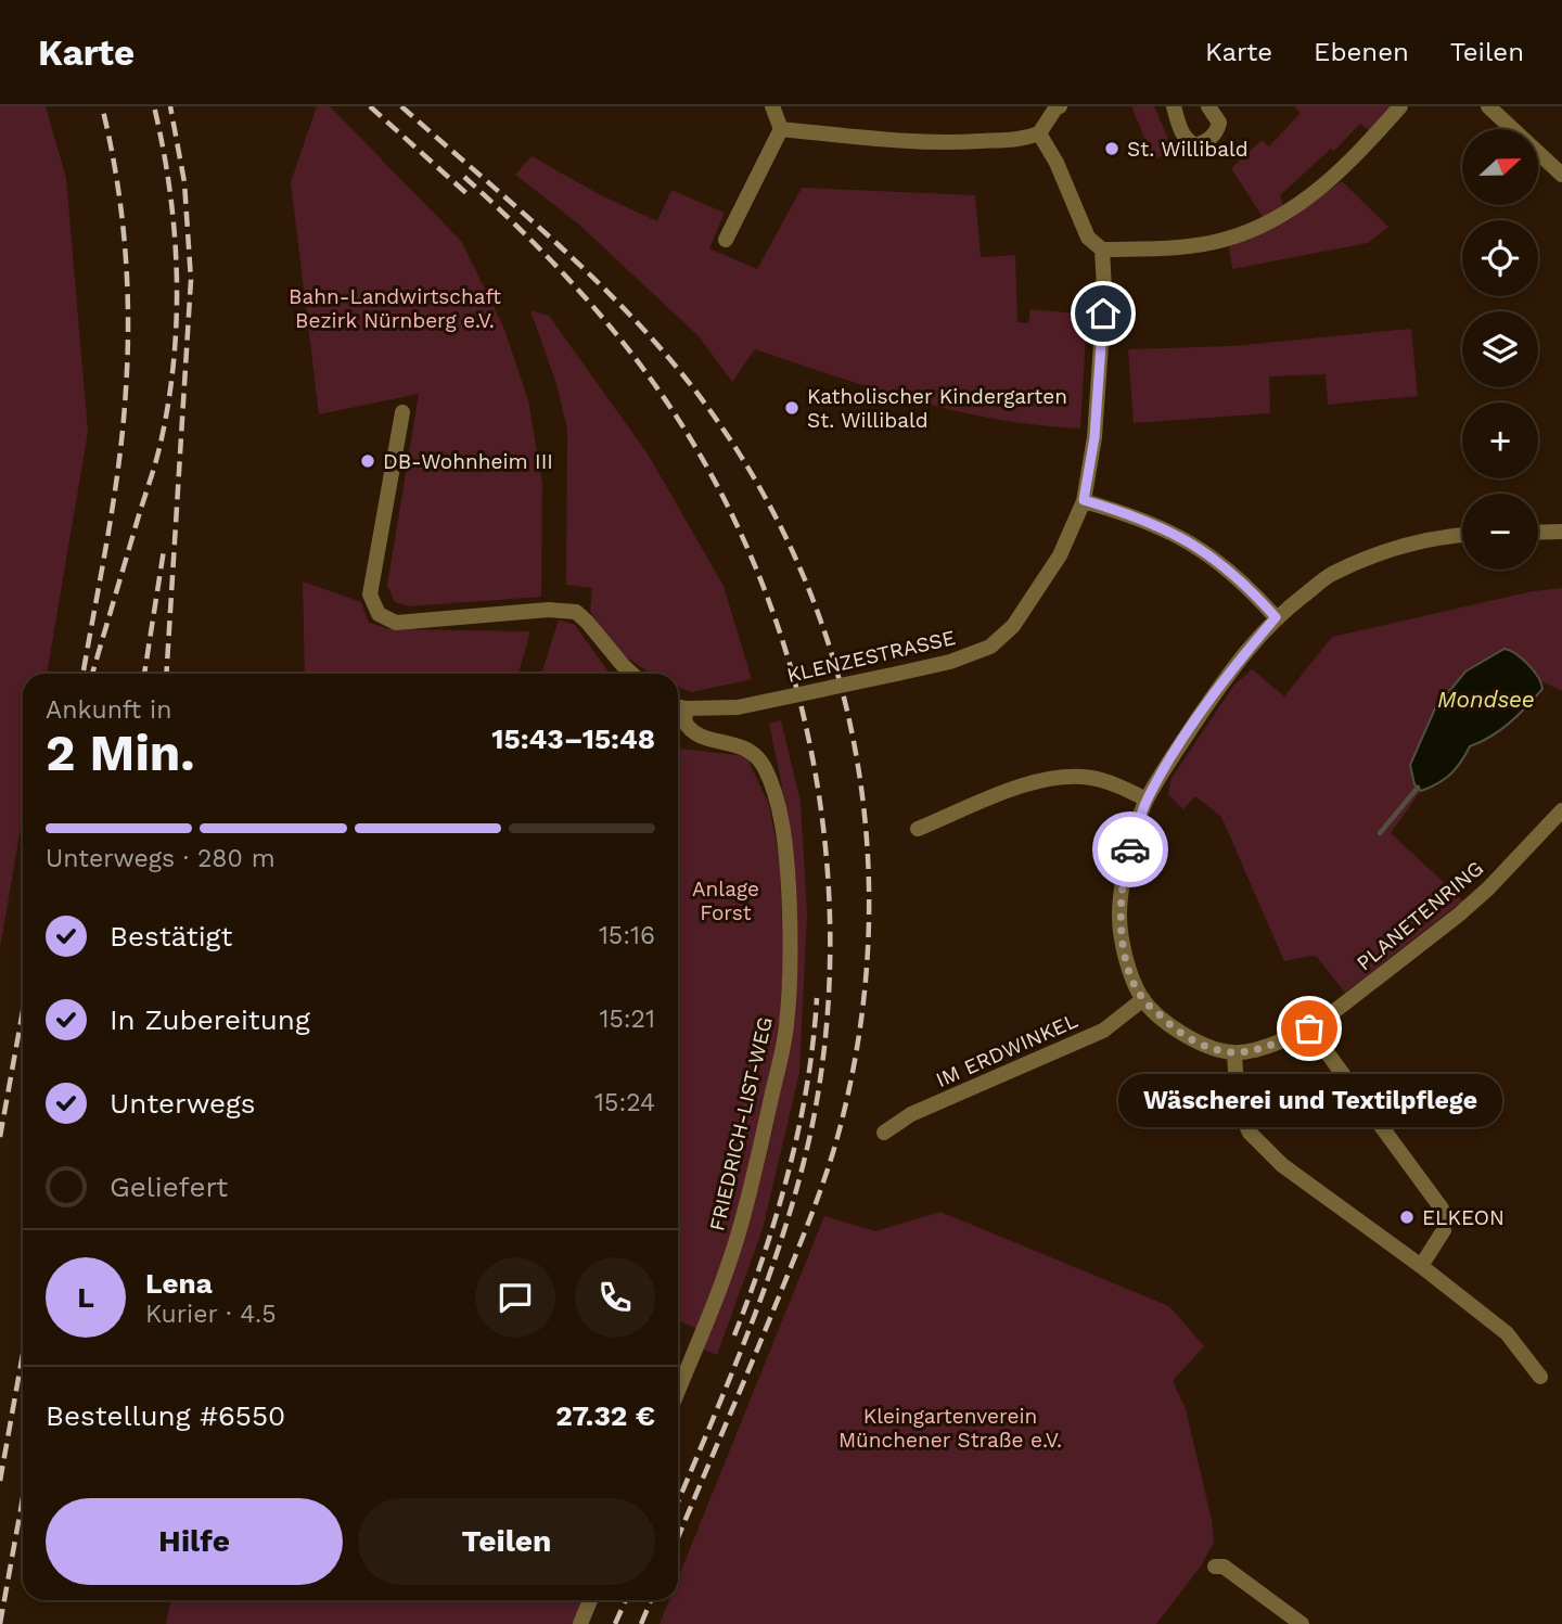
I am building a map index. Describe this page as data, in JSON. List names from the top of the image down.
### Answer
{
  "streets": {
    "street": [
      "KLENZESTRASSE",
      "PLANETENRING",
      "IM ERDWINKEL",
      "FRIEDRICH-LIST-WEG"
    ]
  },
  "crossings": [
    ["KLENZESTRASSE", "FRIEDRICH-LIST-WEG"]
  ],
  "water": ["Mondsee"],
  "parks": ["Bahn-Landwirtschaft Bezirk Nürnberg e.V.", "Anlage Forst", "Kleingartenverein Münchener Straße e.V."],
  "places": [
    "St. Willibald",
    "Katholischer Kindergarten St. Willibald",
    "DB-Wohnheim III",
    "Wäscherei und Textilpflege",
    "ELKEON"
  ],
  "north": "right",
  "page": {
    "header": "Karte",
    "nav": ["Karte", "Ebenen", "Teilen"],
    "map_buttons": ["+", "−"],
    "heading": ["2 Min.", "Ankunft in", "15:43–15:48"],
    "panel": [
      "Lena",
      "Kurier · 4.5",
      "Bestellung #6550",
      "27.32 €"
    ],
    "bar": "Unterwegs · 280 m",
    "list": [
      ["Bestätigt", "15:16"],
      ["In Zubereitung", "15:21"],
      ["Unterwegs", "15:24"],
      "Geliefert"
    ],
    "bubble": "Wäscherei und Textilpflege",
    "round": "L",
    "buttons": ["Hilfe", "Teilen"]
  }
}
